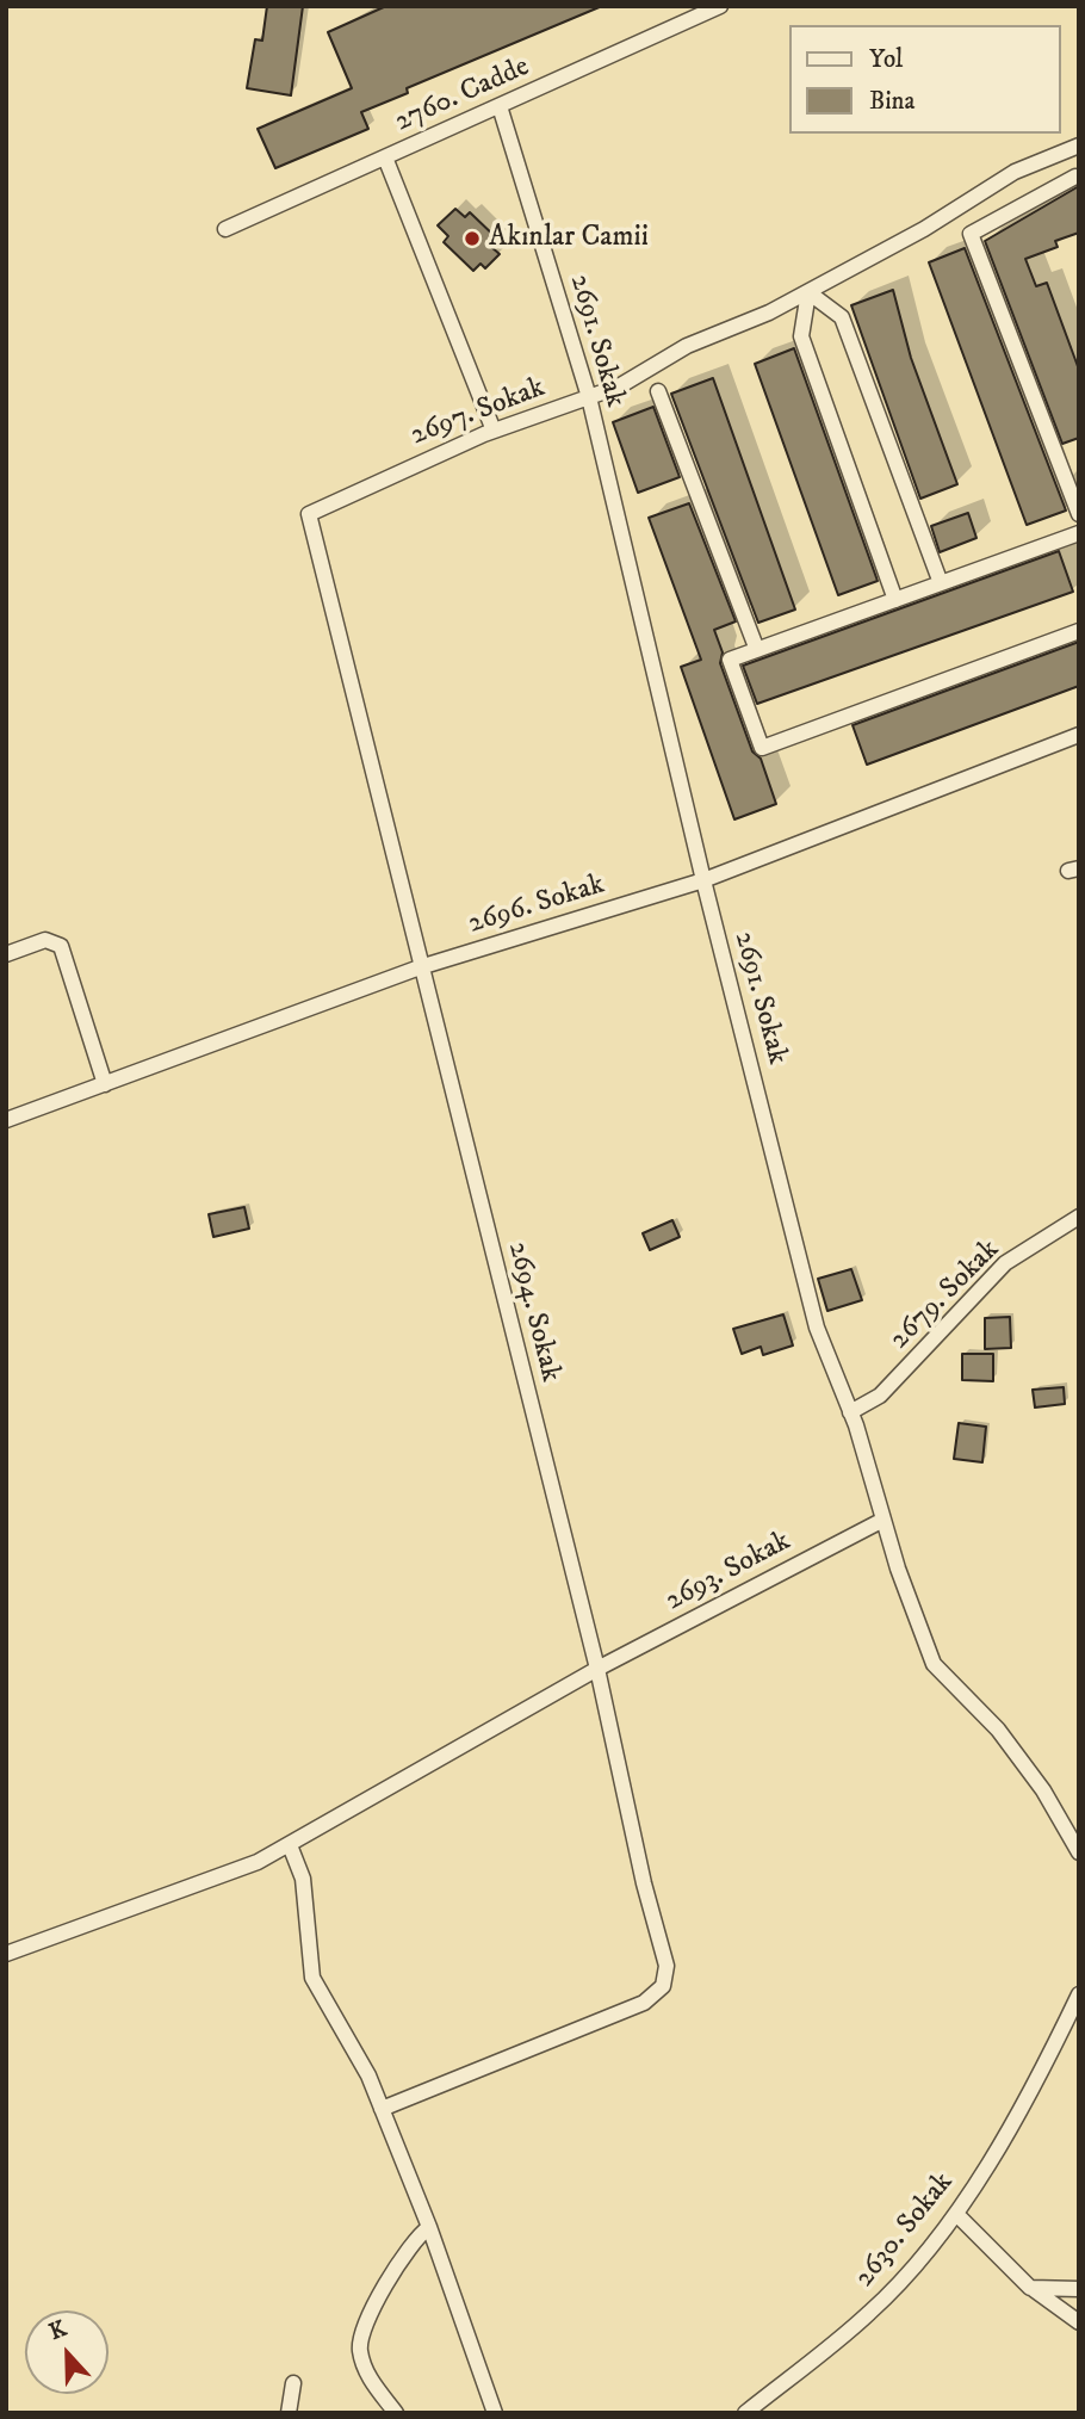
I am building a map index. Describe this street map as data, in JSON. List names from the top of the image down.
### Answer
{
  "streets": {
    "street": [
      "2760. Cadde",
      "2691. Sokak",
      "2697. Sokak",
      "2696. Sokak",
      "2679. Sokak",
      "2694. Sokak",
      "2693. Sokak",
      "2630. Sokak"
    ]
  },
  "crossings": [
    ["2760. Cadde", "2691. Sokak"],
    ["2691. Sokak", "2697. Sokak"],
    ["2691. Sokak", "2696. Sokak"],
    ["2691. Sokak", "2679. Sokak"],
    ["2691. Sokak", "2693. Sokak"],
    ["2697. Sokak", "2696. Sokak"],
    ["2697. Sokak", "2694. Sokak"],
    ["2696. Sokak", "2694. Sokak"],
    ["2694. Sokak", "2693. Sokak"]
  ],
  "places": ["Akınlar Camii"],
  "legend": ["Yol", "Bina"],
  "north": "top"
}
